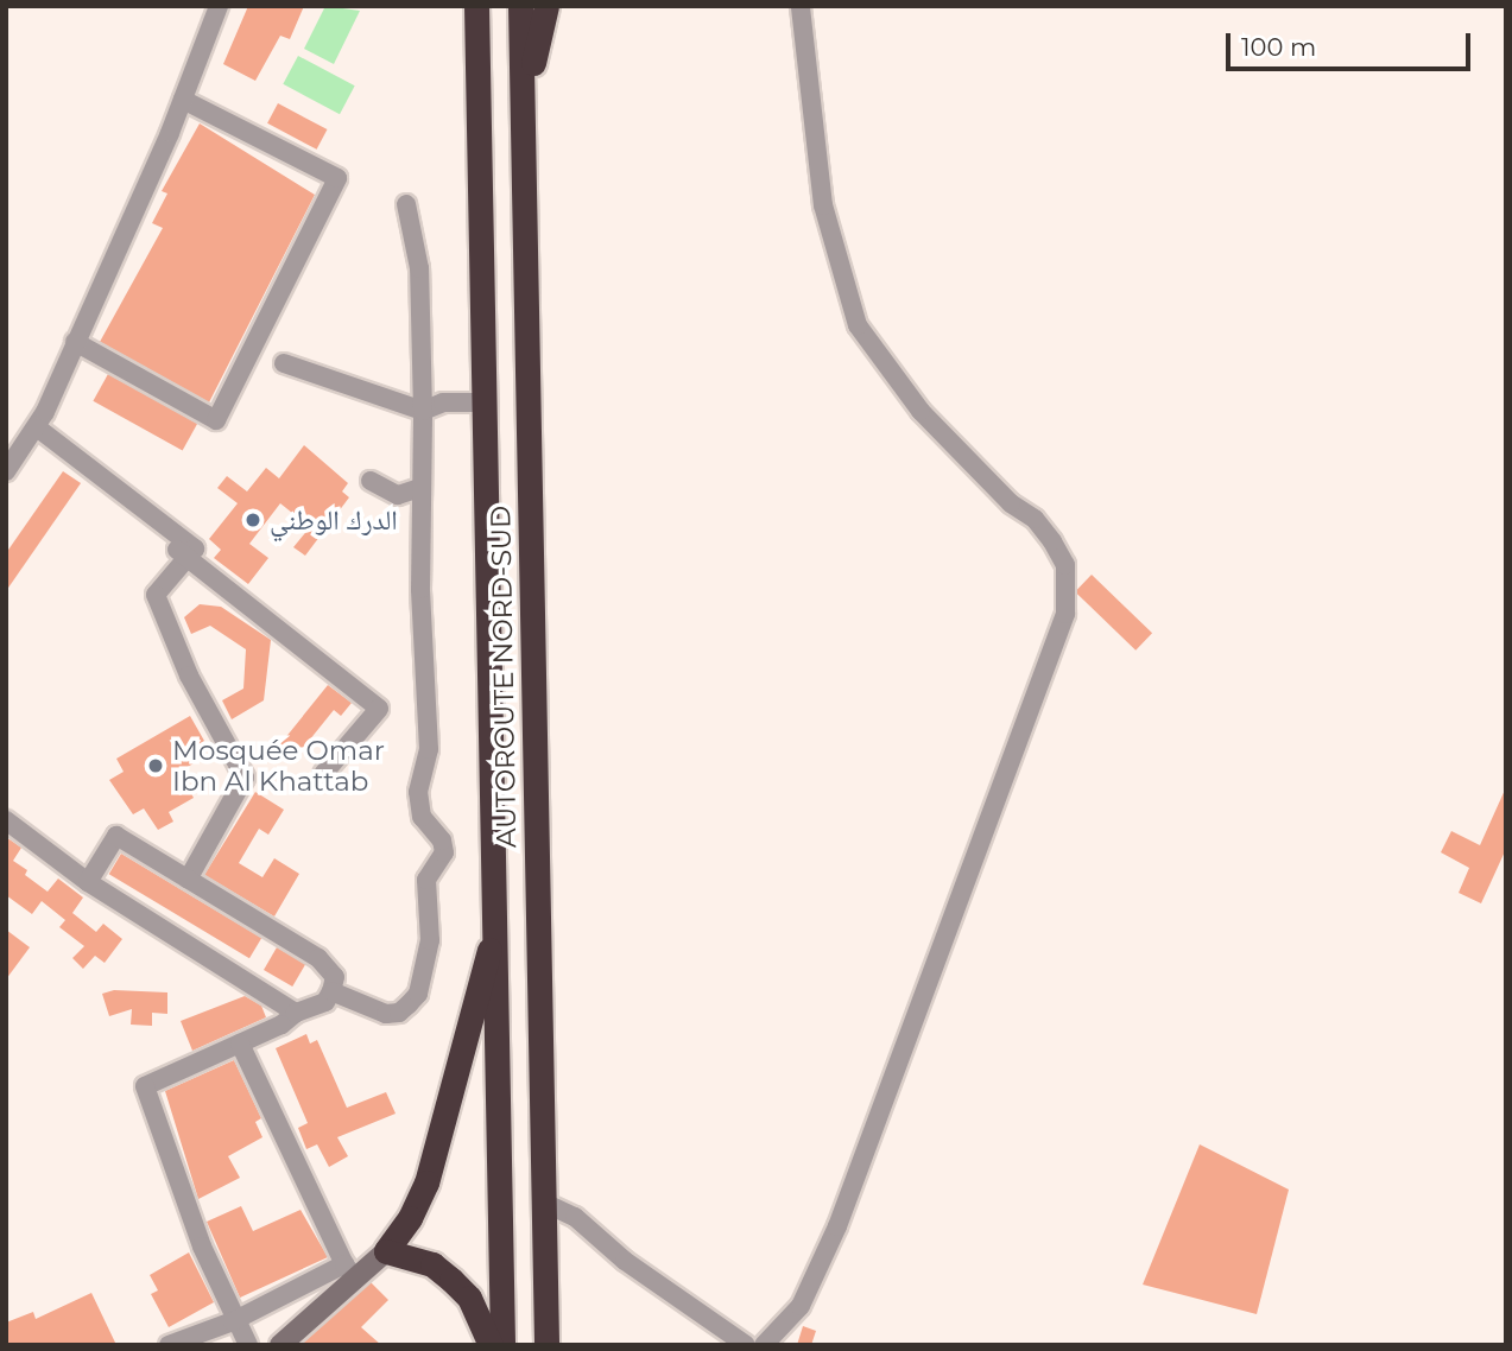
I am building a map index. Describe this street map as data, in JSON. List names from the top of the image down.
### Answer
{
  "streets": {
    "highway": ["AUTOROUTE NORD-SUD"]
  },
  "places": ["الدرك الوطني", "Mosquée Omar Ibn Al Khattab"],
  "scale_bar": "100 m"
}
